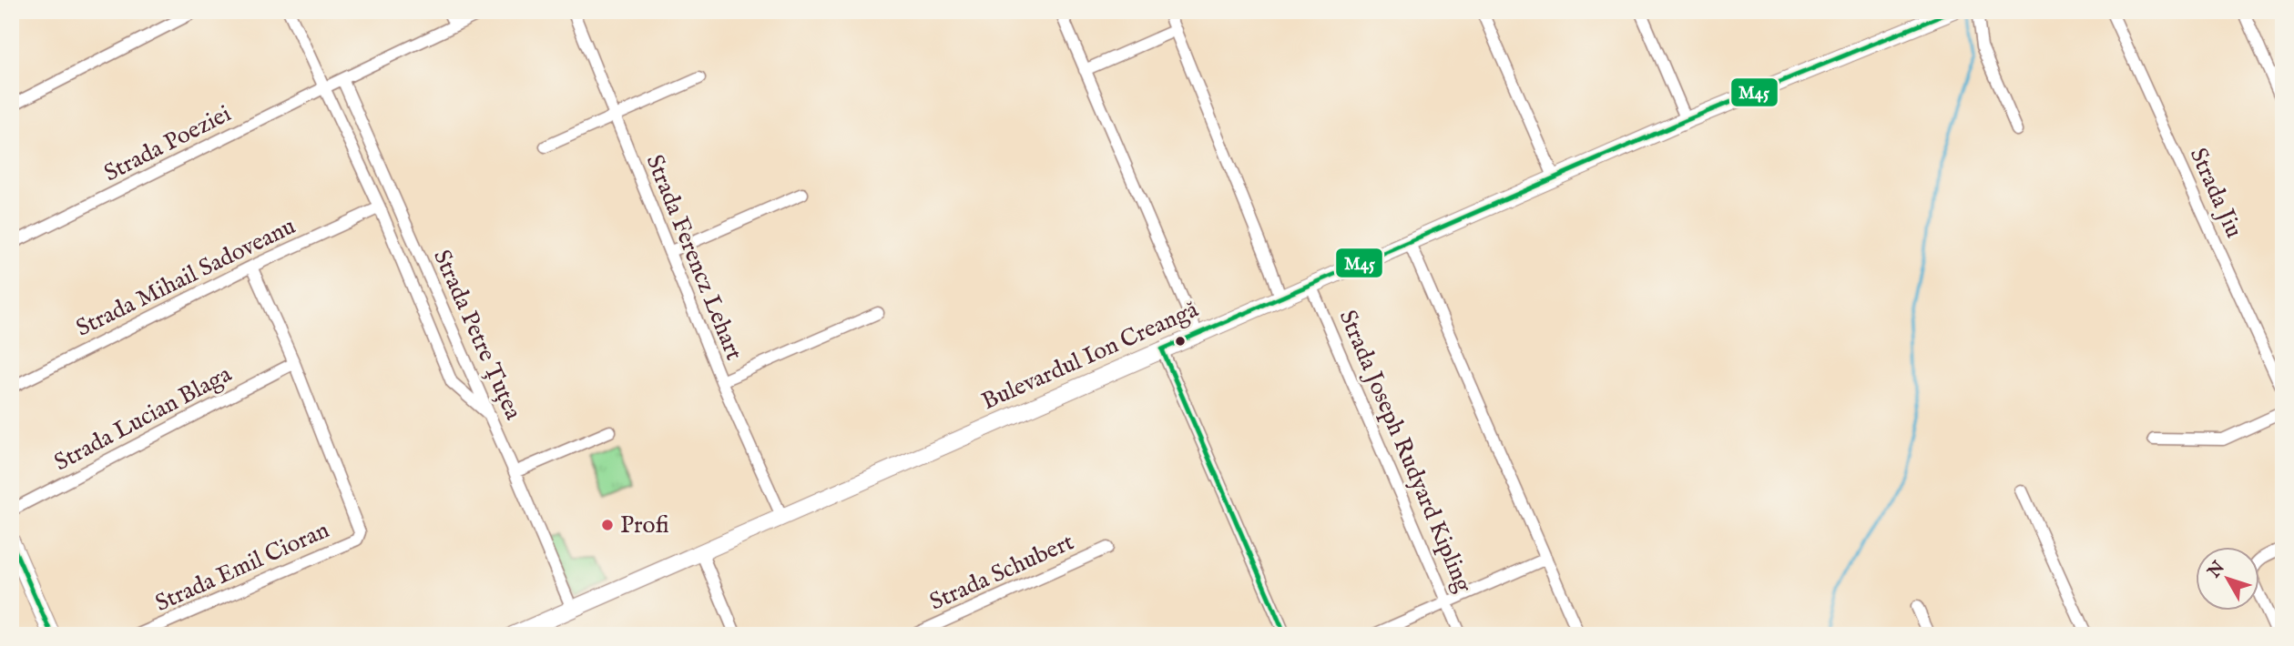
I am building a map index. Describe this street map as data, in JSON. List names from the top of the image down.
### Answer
{
  "streets": {
    "street": [
      "Strada Poeziei",
      "Strada Jiu",
      "Strada Ferencz Lehart",
      "Strada Mihail Sadoveanu",
      "Strada Petre Țuțea",
      "Bulevardul Ion Creangă",
      "Strada Lucian Blaga",
      "Strada Joseph Rudyard Kipling",
      "Strada Emil Cioran",
      "Strada Schubert"
    ]
  },
  "crossings": [
    ["Strada Poeziei", "Strada Petre Țuțea"],
    ["Strada Ferencz Lehart", "Bulevardul Ion Creangă"],
    ["Strada Mihail Sadoveanu", "Strada Petre Țuțea"],
    ["Strada Petre Țuțea", "Bulevardul Ion Creangă"],
    ["Bulevardul Ion Creangă", "Strada Joseph Rudyard Kipling"],
    ["Strada Lucian Blaga", "Strada Emil Cioran"]
  ],
  "places": ["Profi"],
  "lines": ["transit line M45"],
  "north": "top left"
}
